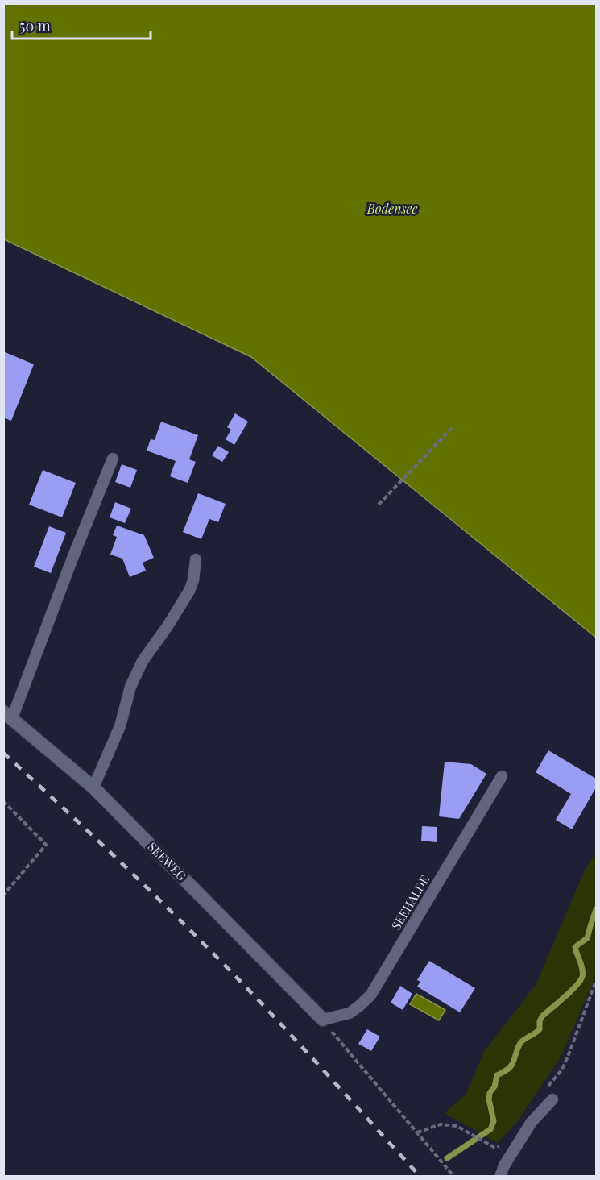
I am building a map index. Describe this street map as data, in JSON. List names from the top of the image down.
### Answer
{
  "streets": {
    "street": ["SEEWEG"],
    "lane": ["SEEHALDE"]
  },
  "crossings": [
    ["SEEWEG", "SEEHALDE"]
  ],
  "water": ["Bodensee"],
  "scale_bar": "50 m"
}
